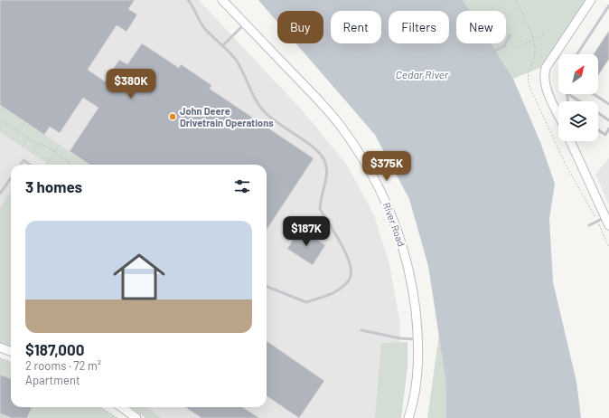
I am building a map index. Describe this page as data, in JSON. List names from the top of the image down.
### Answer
{
  "streets": {
    "main road": ["River Road"]
  },
  "water": ["Cedar River"],
  "places": ["John Deere Drivetrain Operations"],
  "north": "top right",
  "page": {
    "chip": [
      "Buy",
      "Rent",
      "Filters",
      "New"
    ],
    "price": ["$380K", "$375K", "$187K"],
    "heading": "3 homes",
    "list": [
      {
        "name": "$187,000",
        "note": "2 rooms · 72 m² · Apartment"
      }
    ]
  }
}
